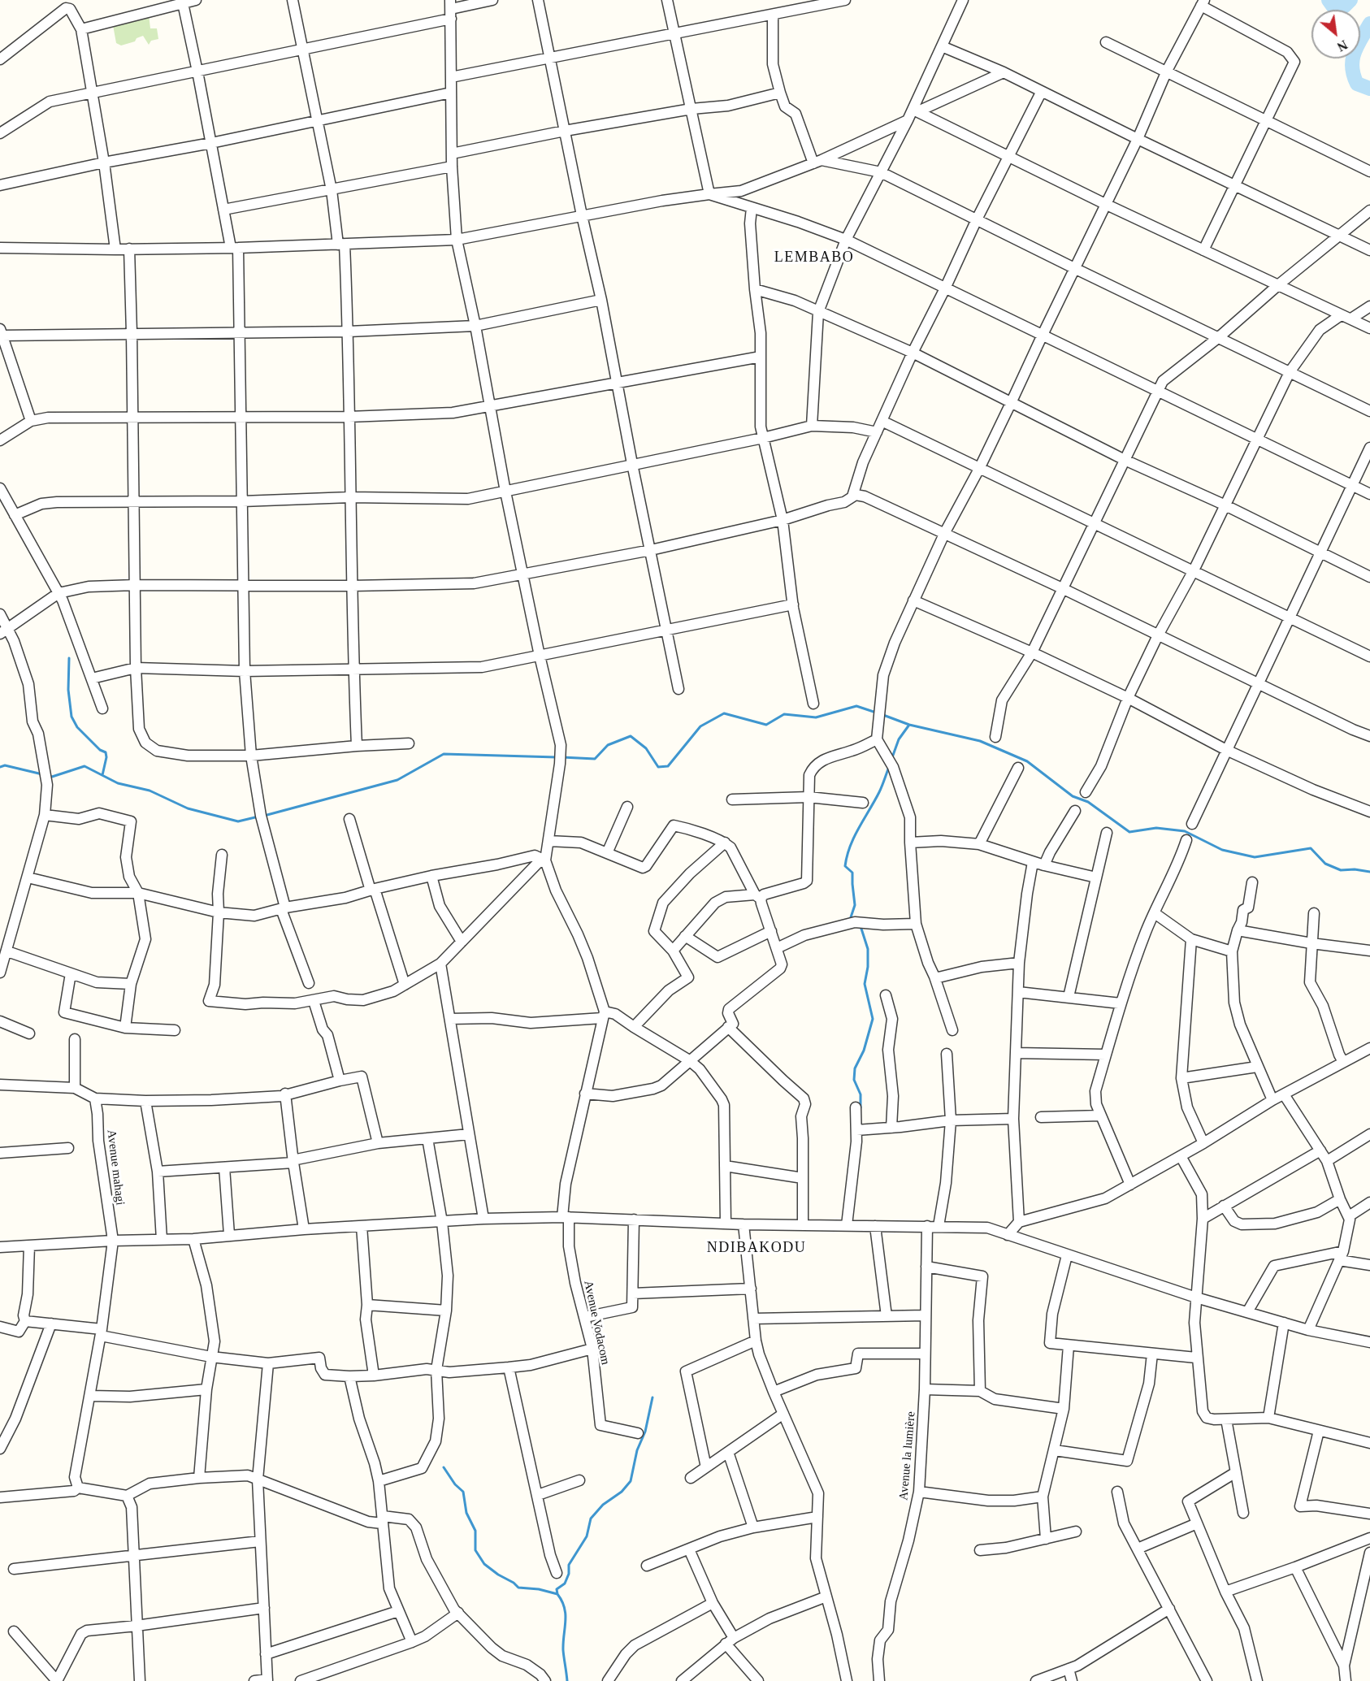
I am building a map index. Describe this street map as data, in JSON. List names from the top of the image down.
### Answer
{
  "streets": {
    "street": ["Avenue mahagi", "Avenue Vodacom", "Avenue la lumière"]
  },
  "districts": ["LEMBABO", "NDIBAKODU"],
  "north": "bottom right"
}
